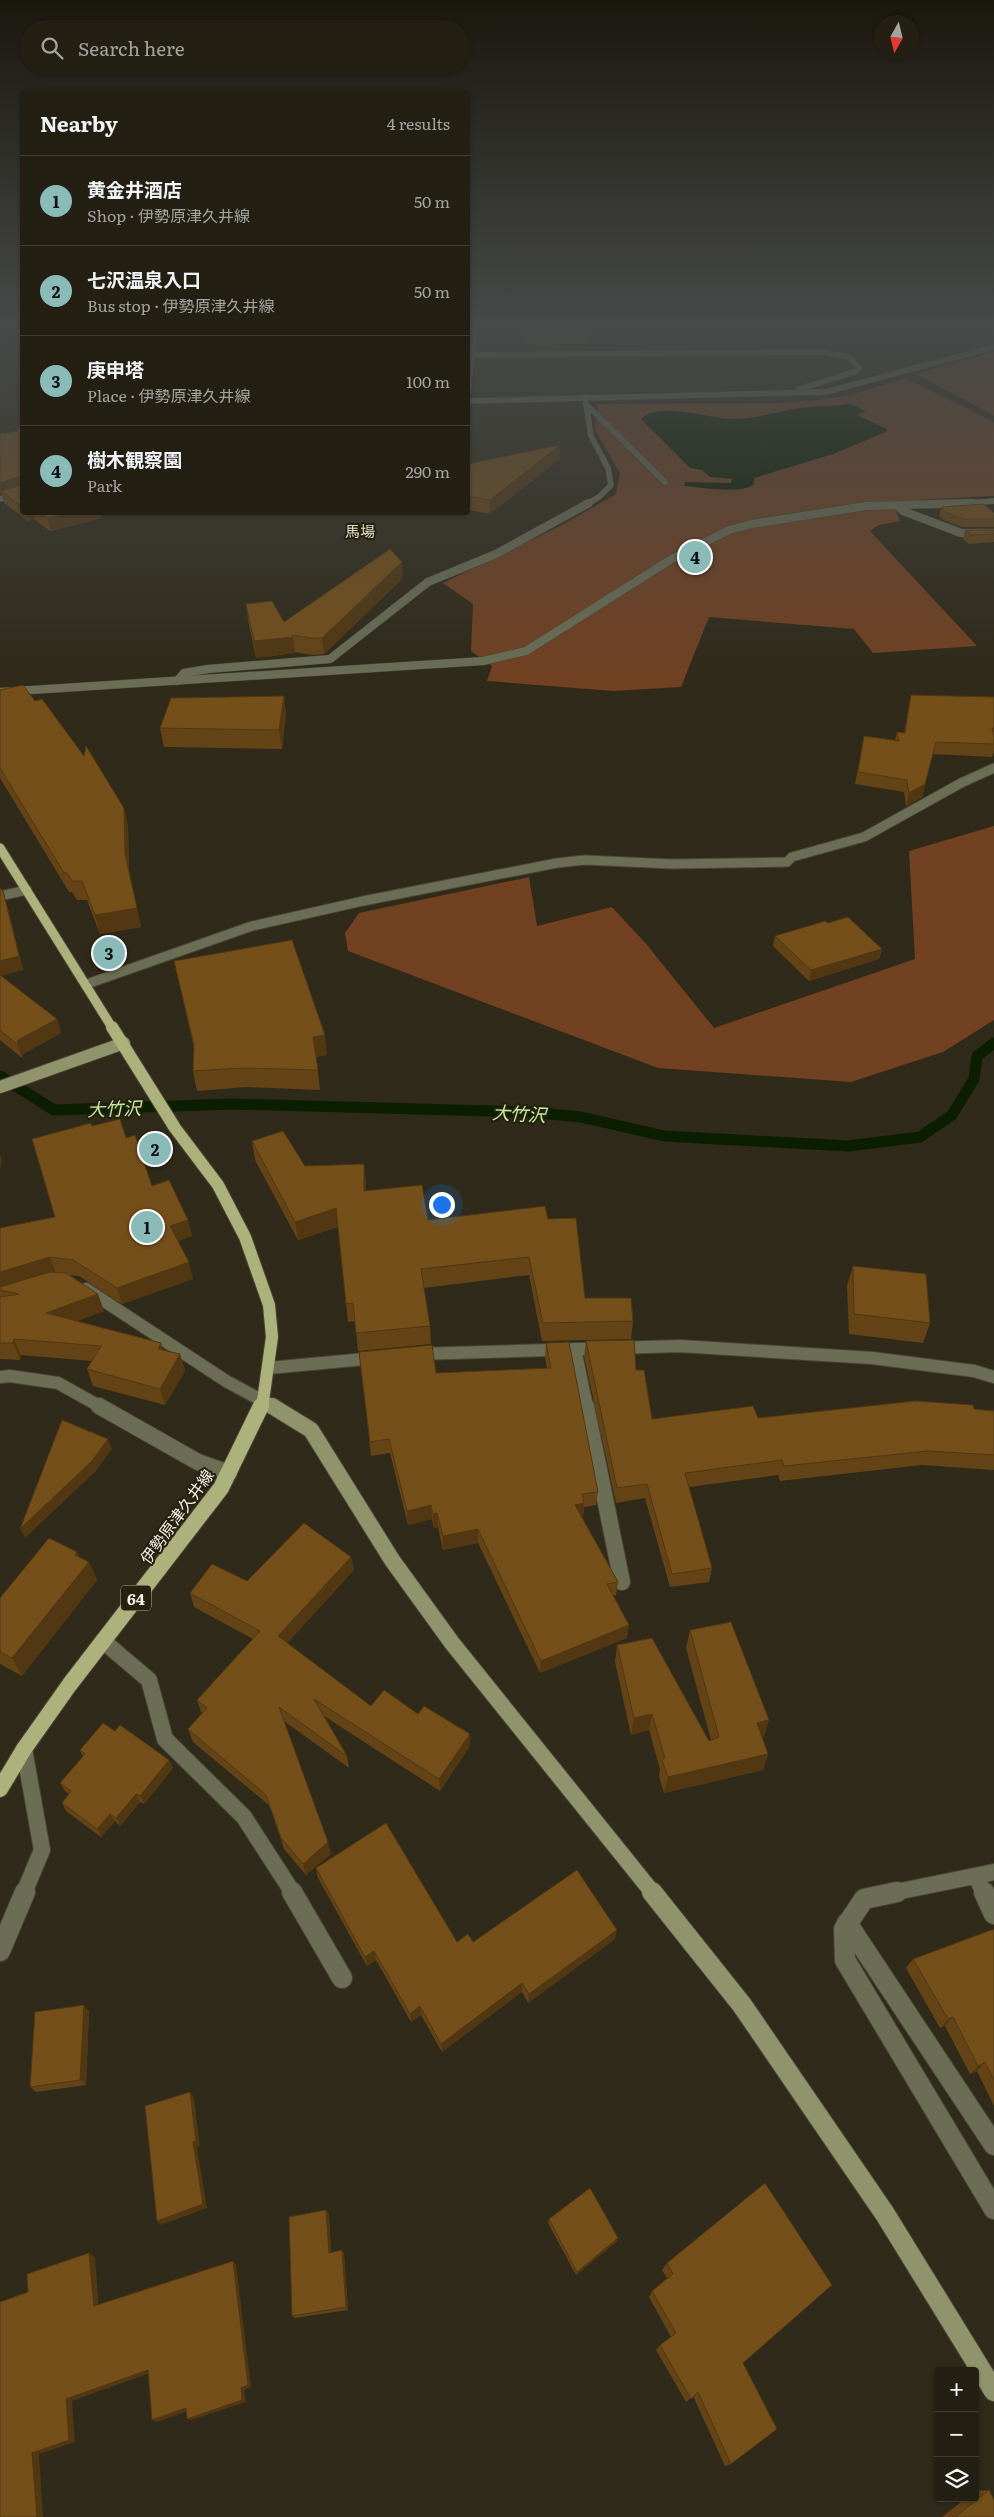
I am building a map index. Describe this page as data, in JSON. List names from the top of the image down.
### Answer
{
  "streets": {
    "main road": ["伊勢原津久井線", "64"]
  },
  "crossings": [
    ["伊勢原津久井線", "64"]
  ],
  "districts": ["馬場"],
  "water": ["大竹沢"],
  "north": "bottom",
  "page": {
    "search": "Search here",
    "heading": ["Nearby", "4 results"],
    "list": [
      {
        "mark": "1",
        "name": "黄金井酒店",
        "note": "Shop · 伊勢原津久井線",
        "value": "50 m"
      },
      {
        "mark": "2",
        "name": "七沢温泉入口",
        "note": "Bus stop · 伊勢原津久井線",
        "value": "50 m"
      },
      {
        "mark": "3",
        "name": "庚申塔",
        "note": "Place · 伊勢原津久井線",
        "value": "100 m"
      },
      {
        "mark": "4",
        "name": "樹木観察園",
        "note": "Park",
        "value": "290 m"
      }
    ],
    "pins": [
      "4",
      "3",
      "2",
      "1"
    ],
    "map_buttons": ["+", "−"]
  }
}
